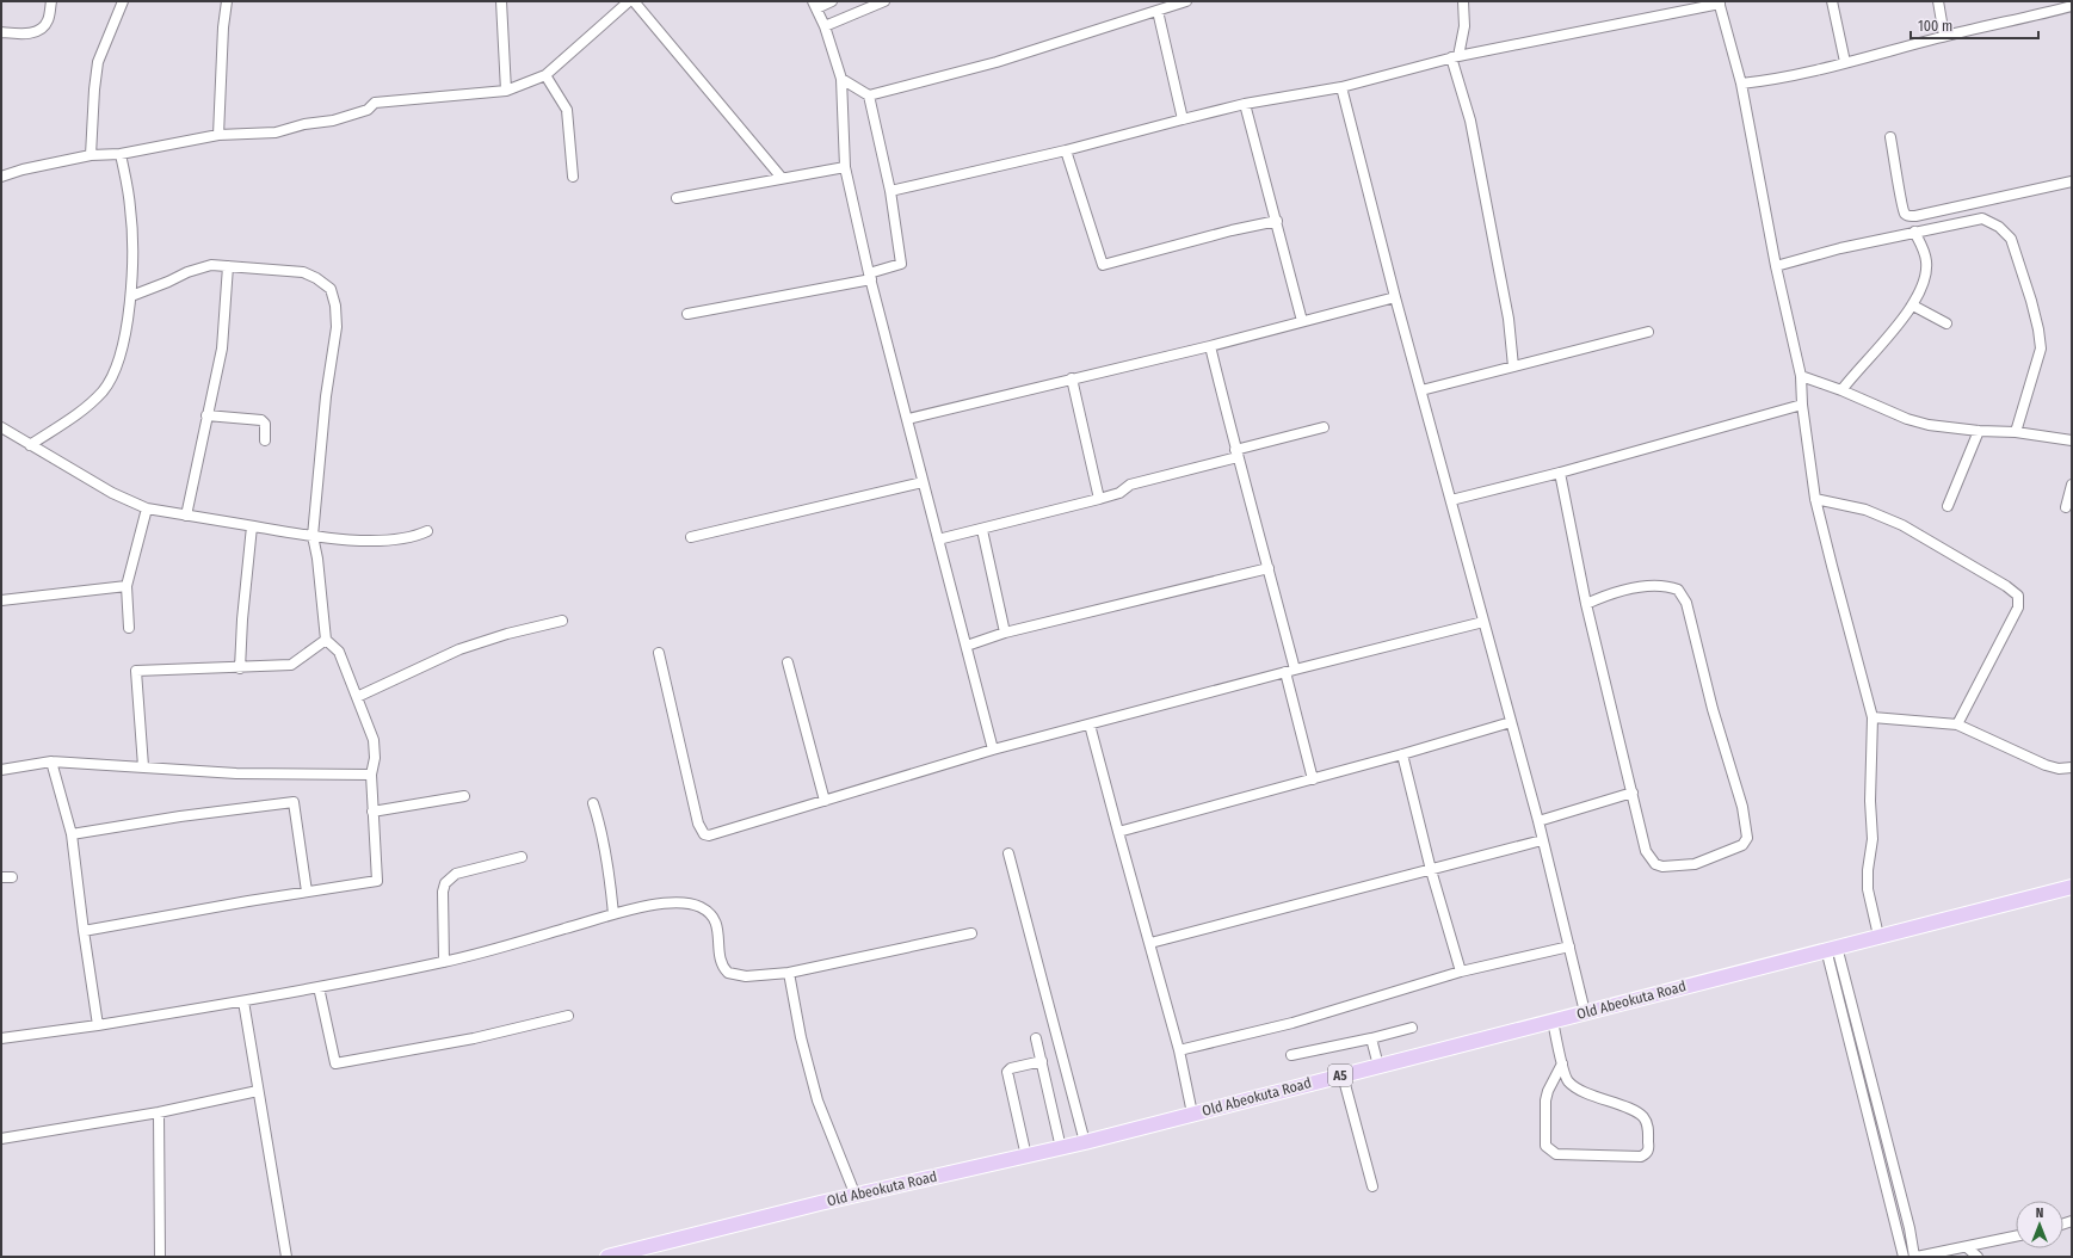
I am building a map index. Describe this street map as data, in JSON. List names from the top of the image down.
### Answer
{
  "streets": {
    "highway": ["Old Abeokuta Road", "A5"]
  },
  "scale_bar": "100 m",
  "north": "top"
}
